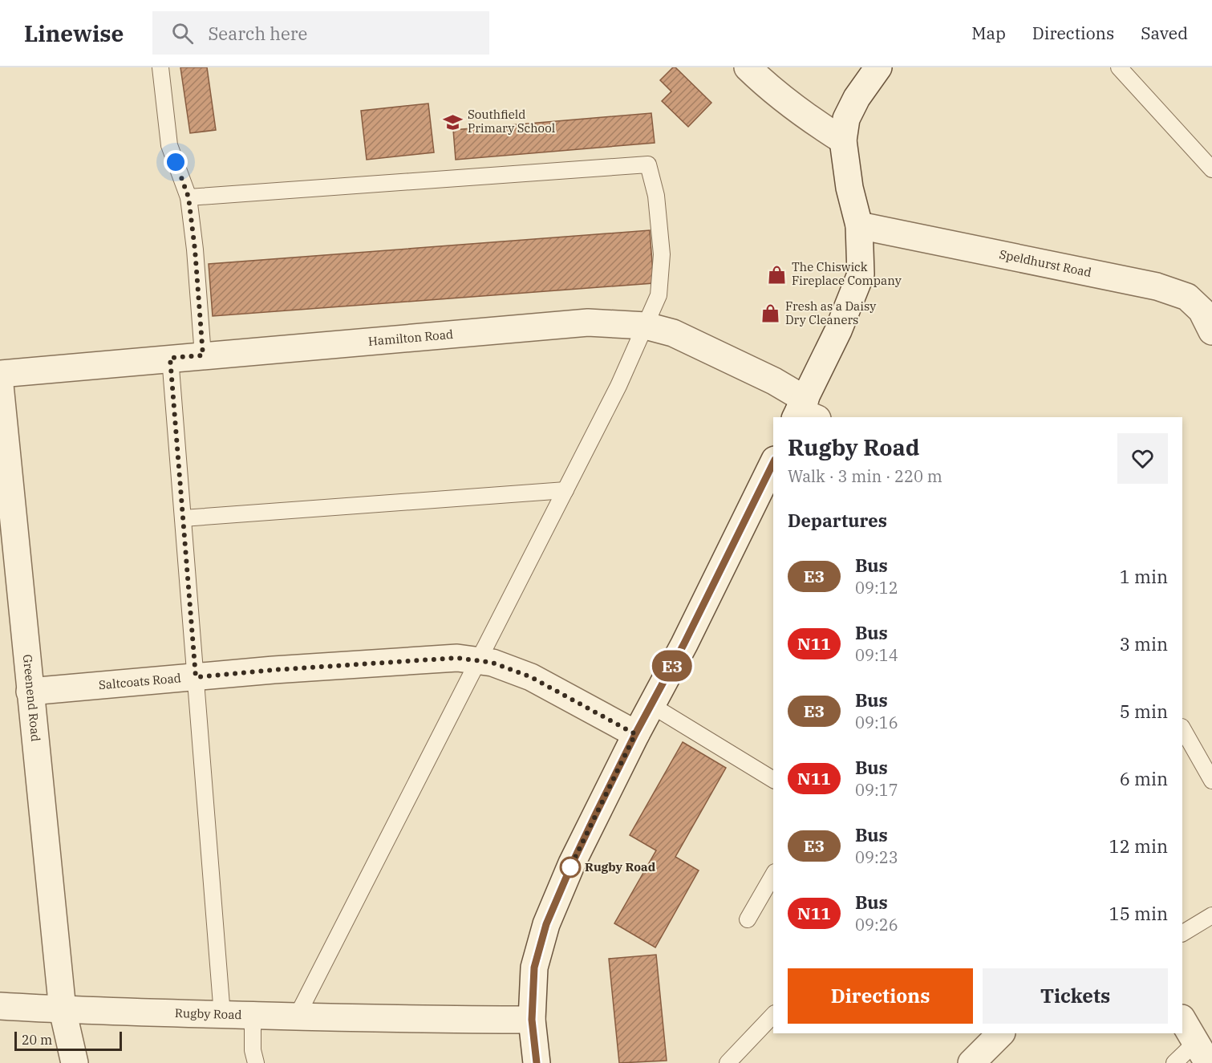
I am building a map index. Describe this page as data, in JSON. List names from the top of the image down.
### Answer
{
  "streets": {
    "street": [
      "Speldhurst Road",
      "Hamilton Road",
      "Saltcoats Road",
      "Greenend Road",
      "Rugby Road"
    ]
  },
  "crossings": [
    ["Saltcoats Road", "Greenend Road"],
    ["Greenend Road", "Rugby Road"]
  ],
  "places": {
    "school or university": ["Southfield Primary School"],
    "shop": ["The Chiswick Fireplace Company", "Fresh as a Daisy Dry Cleaners"],
    "other": ["Rugby Road"]
  },
  "lines": ["bus line E3"],
  "scale_bar": "20 m",
  "page": {
    "header": "Linewise",
    "search": "Search here",
    "nav": ["Map", "Directions", "Saved"],
    "on_map": "E3",
    "heading": [
      ["Rugby Road", "Walk · 3 min · 220 m"],
      "Departures"
    ],
    "list": [
      {
        "mark": "E3",
        "name": "Bus",
        "note": "09:12",
        "value": "1 min"
      },
      {
        "mark": "N11",
        "name": "Bus",
        "note": "09:14",
        "value": "3 min"
      },
      {
        "mark": "E3",
        "name": "Bus",
        "note": "09:16",
        "value": "5 min"
      },
      {
        "mark": "N11",
        "name": "Bus",
        "note": "09:17",
        "value": "6 min"
      },
      {
        "mark": "E3",
        "name": "Bus",
        "note": "09:23",
        "value": "12 min"
      },
      {
        "mark": "N11",
        "name": "Bus",
        "note": "09:26",
        "value": "15 min"
      }
    ],
    "buttons": ["Directions", "Tickets"],
    "scale": "20 m"
  }
}
